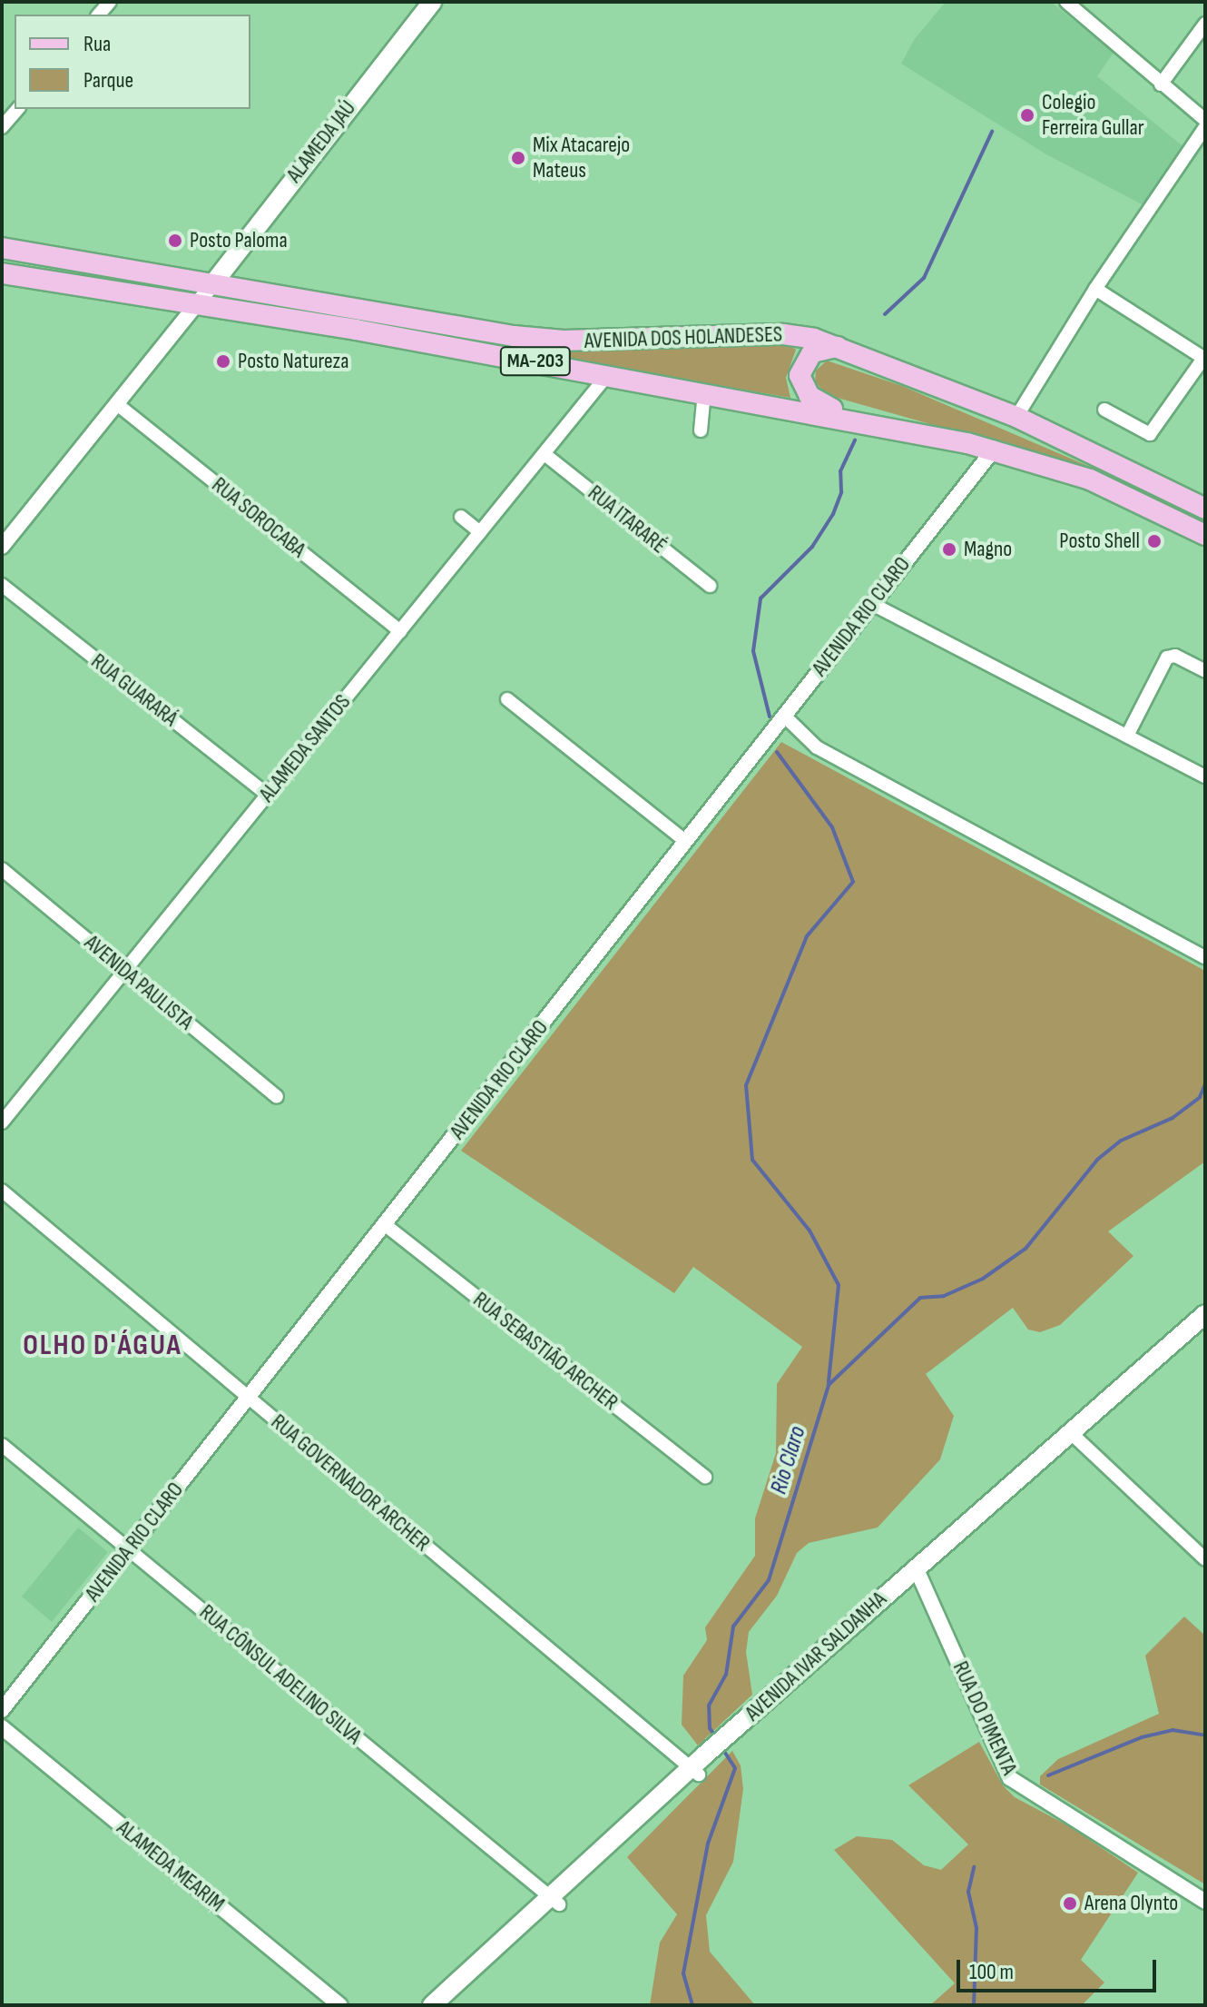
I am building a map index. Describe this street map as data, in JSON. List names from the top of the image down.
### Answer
{
  "streets": {
    "main road": [
      "ALAMEDA JAÚ",
      "AVENIDA DOS HOLANDESES",
      "MA-203",
      "AVENIDA IVAR SALDANHA"
    ],
    "street": [
      "RUA SOROCABA",
      "RUA ITARARÉ",
      "AVENIDA RIO CLARO",
      "RUA GUARARÁ",
      "ALAMEDA SANTOS",
      "AVENIDA PAULISTA",
      "RUA SEBASTIÃO ARCHER",
      "RUA GOVERNADOR ARCHER",
      "RUA CÔNSUL ADELINO SILVA",
      "RUA DO PIMENTA",
      "ALAMEDA MEARIM"
    ]
  },
  "crossings": [
    ["ALAMEDA JAÚ", "AVENIDA DOS HOLANDESES"],
    ["AVENIDA DOS HOLANDESES", "AVENIDA RIO CLARO"],
    ["AVENIDA DOS HOLANDESES", "ALAMEDA SANTOS"],
    ["RUA SOROCABA", "ALAMEDA SANTOS"],
    ["RUA ITARARÉ", "ALAMEDA SANTOS"],
    ["AVENIDA RIO CLARO", "RUA SEBASTIÃO ARCHER"],
    ["AVENIDA RIO CLARO", "RUA GOVERNADOR ARCHER"],
    ["AVENIDA RIO CLARO", "RUA CÔNSUL ADELINO SILVA"],
    ["RUA GUARARÁ", "ALAMEDA SANTOS"],
    ["ALAMEDA SANTOS", "AVENIDA PAULISTA"],
    ["RUA GOVERNADOR ARCHER", "AVENIDA IVAR SALDANHA"],
    ["AVENIDA IVAR SALDANHA", "RUA CÔNSUL ADELINO SILVA"],
    ["AVENIDA IVAR SALDANHA", "RUA DO PIMENTA"]
  ],
  "districts": ["OLHO D'ÁGUA"],
  "water": ["Rio Claro"],
  "places": [
    "Colegio Ferreira Gullar",
    "Mix Atacarejo Mateus",
    "Posto Paloma",
    "Posto Natureza",
    "Posto Shell",
    "Magno",
    "Arena Olynto"
  ],
  "legend": ["Rua", "Parque"],
  "scale_bar": "100 m"
}
